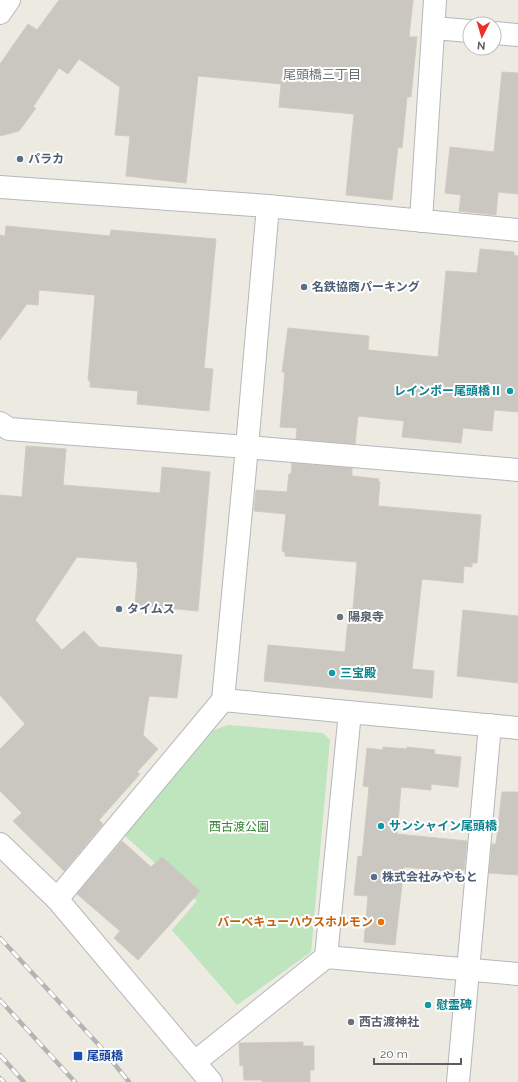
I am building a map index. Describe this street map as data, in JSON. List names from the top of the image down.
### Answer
{
  "districts": ["尾頭橋三丁目"],
  "parks": ["西古渡公園"],
  "places": {
    "other": [
      "パラカ",
      "名鉄協商パーキング",
      "レインボー尾頭橋Ⅱ",
      "タイムス",
      "陽泉寺",
      "三宝殿",
      "サンシャイン尾頭橋",
      "株式会社みやもと",
      "バーベキューハウスホルモン",
      "慰霊碑",
      "西古渡神社"
    ],
    "transit": ["尾頭橋"]
  },
  "scale_bar": "20 m",
  "north": "bottom"
}
